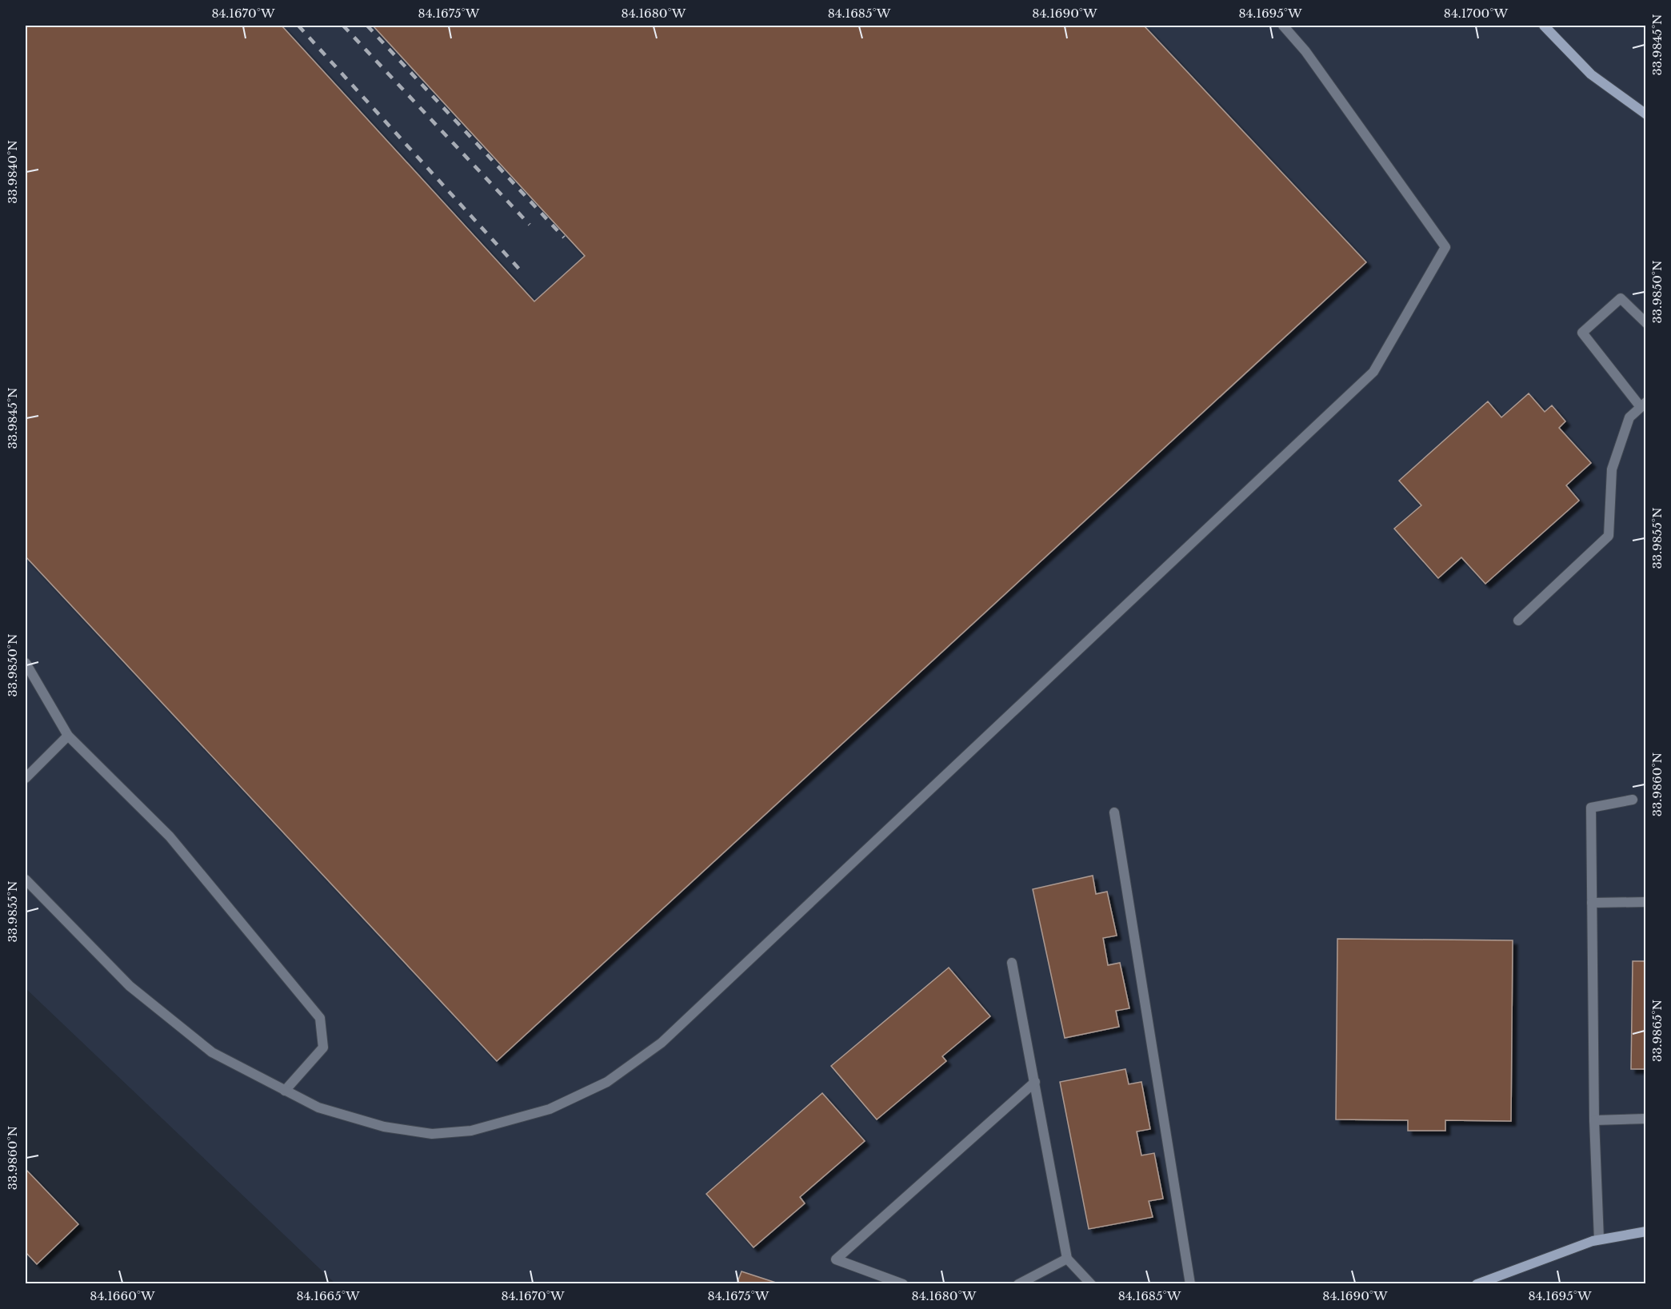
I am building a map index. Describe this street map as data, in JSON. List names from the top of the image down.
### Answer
{
  "coordinates": [
    "84.1670°W",
    "84.1675°W",
    "84.1680°W",
    "84.1685°W",
    "84.1690°W",
    "84.1695°W",
    "84.1700°W",
    "33.9845°N",
    "33.9840°N",
    "33.9850°N",
    "33.9855°N",
    "33.9860°N",
    "33.9865°N",
    "84.1660°W",
    "84.1665°W"
  ]
}
